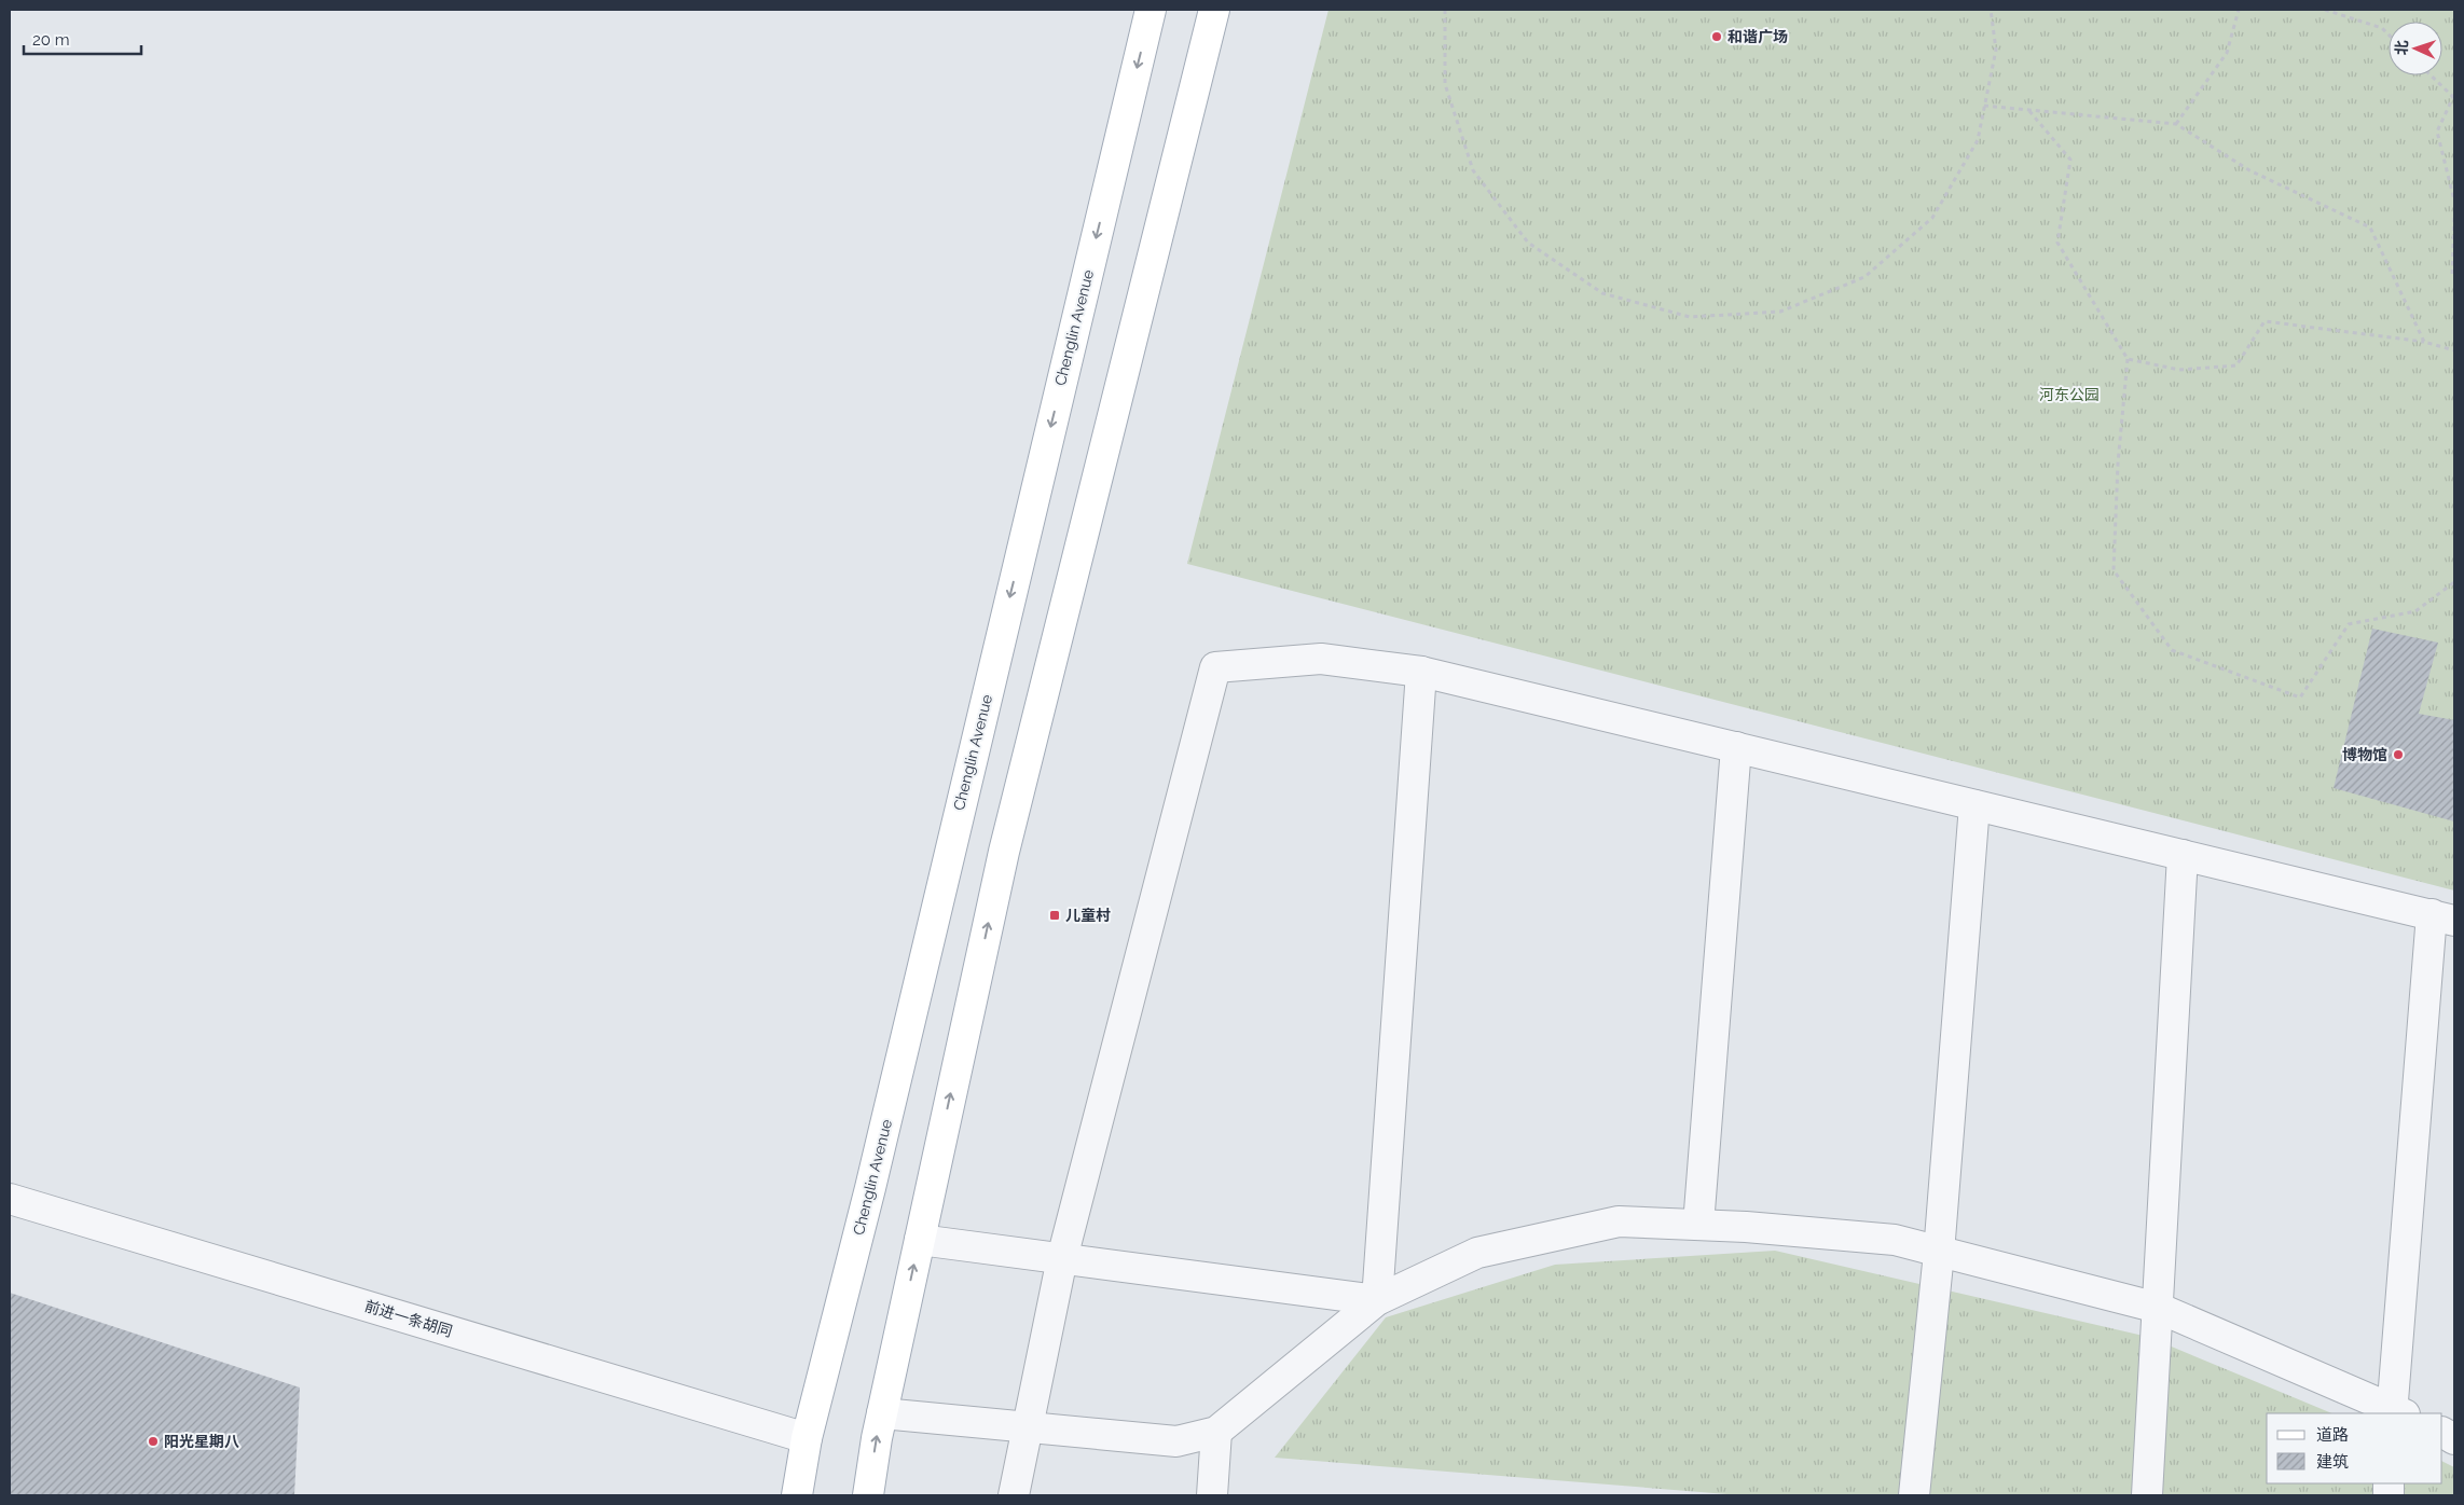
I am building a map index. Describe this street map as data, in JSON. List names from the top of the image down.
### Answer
{
  "streets": {
    "main road": ["Chenglin Avenue"],
    "street": ["前进一条胡同"]
  },
  "crossings": [
    ["Chenglin Avenue", "前进一条胡同"]
  ],
  "parks": ["河东公园"],
  "places": {
    "other": ["和谐广场", "博物馆", "阳光星期八"],
    "transit": ["儿童村"]
  },
  "legend": ["道路", "建筑"],
  "scale_bar": "20 m",
  "north": "left"
}
